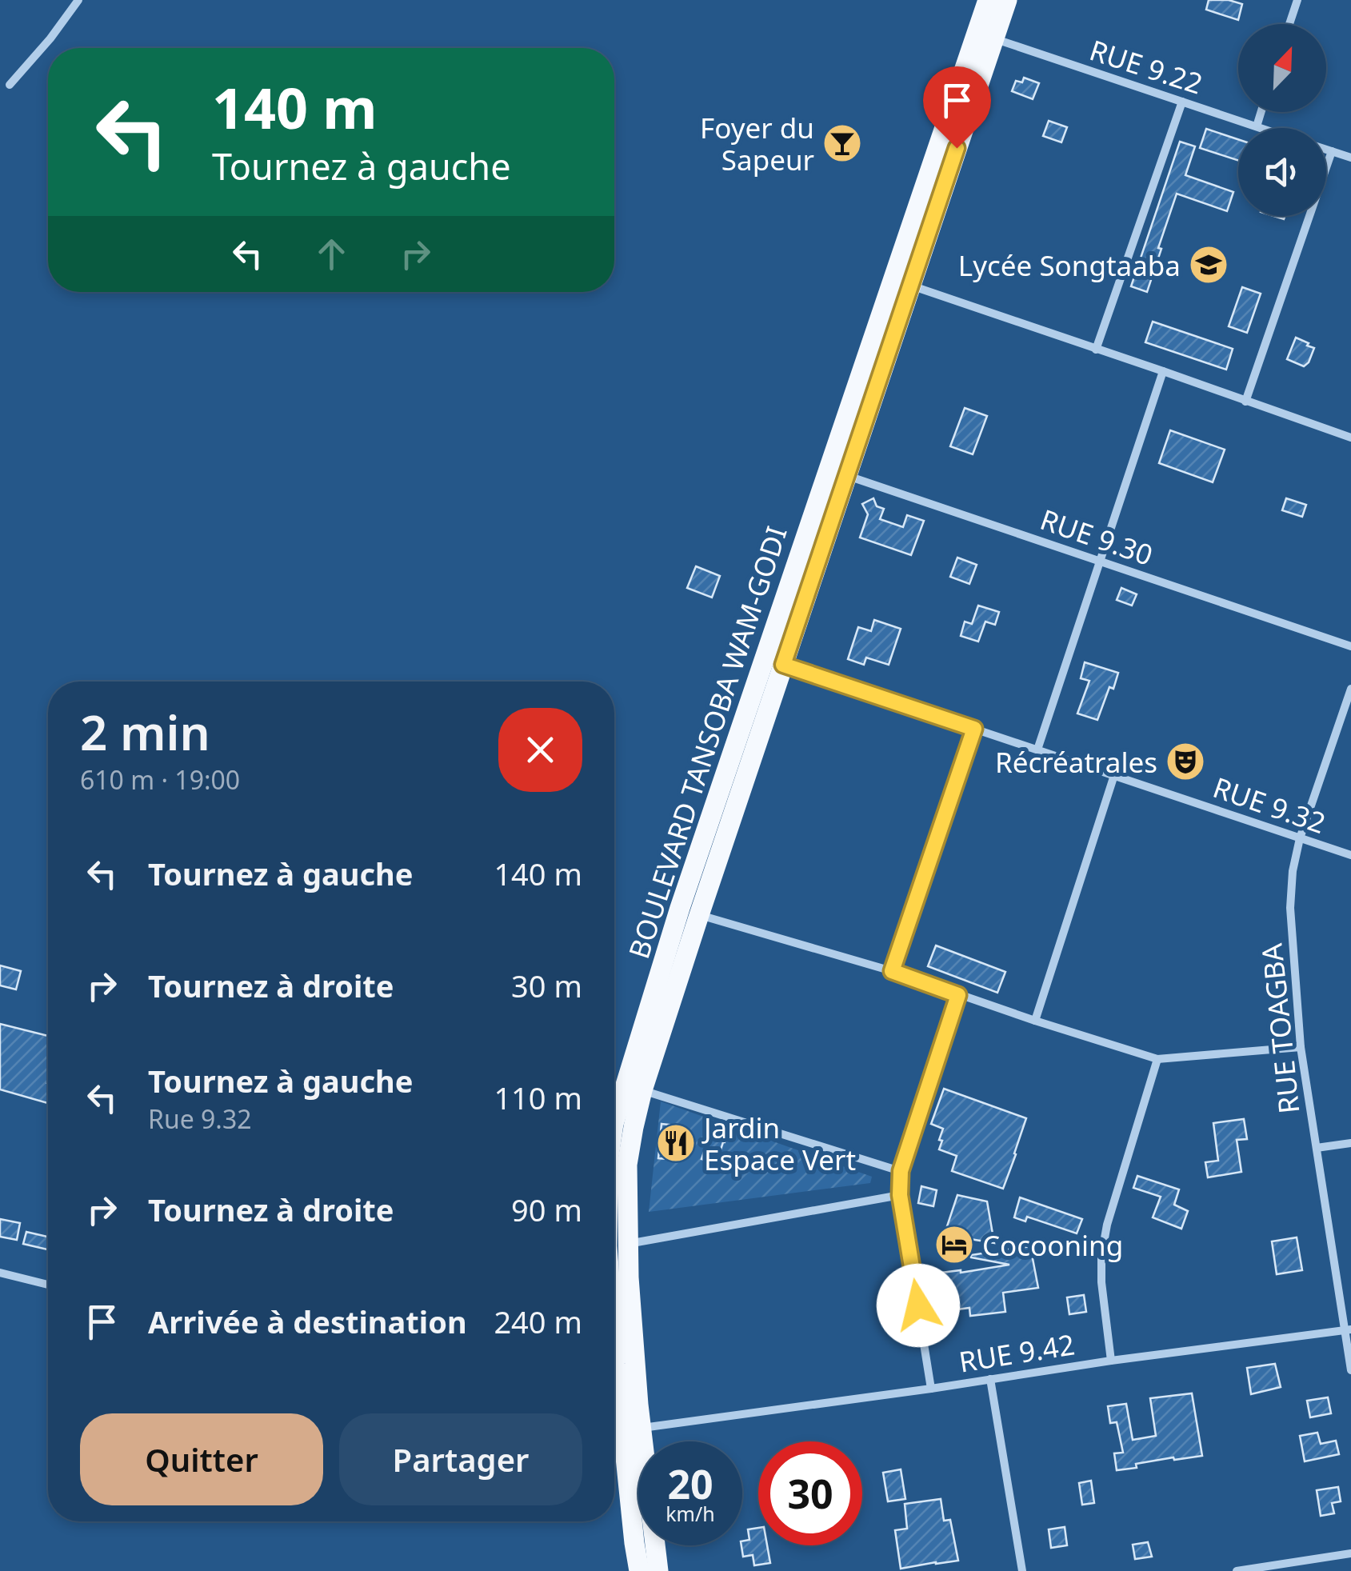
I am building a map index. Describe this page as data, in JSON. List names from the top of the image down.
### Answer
{
  "streets": {
    "main road": ["BOULEVARD TANSOBA WAM-GODI"],
    "street": [
      "RUE 9.22",
      "RUE 9.30",
      "RUE 9.32",
      "RUE TOAGBA",
      "RUE 9.42"
    ]
  },
  "crossings": [
    ["RUE 9.22", "BOULEVARD TANSOBA WAM-GODI"],
    ["RUE 9.30", "BOULEVARD TANSOBA WAM-GODI"],
    ["BOULEVARD TANSOBA WAM-GODI", "RUE 9.32"],
    ["BOULEVARD TANSOBA WAM-GODI", "RUE 9.42"],
    ["RUE 9.32", "RUE TOAGBA"],
    ["RUE TOAGBA", "RUE 9.42"]
  ],
  "places": {
    "bar": ["Foyer du Sapeur"],
    "school or university": ["Lycée Songtaaba"],
    "theatre": ["Récréatrales"],
    "restaurant": ["Jardin Espace Vert"],
    "hotel": ["Cocooning"]
  },
  "north": "top right",
  "page": {
    "turn": ["140 m", "Tournez à gauche"],
    "heading": ["2 min", "610 m · 19:00"],
    "list": [
      {
        "name": "Tournez à gauche",
        "value": "140 m"
      },
      {
        "name": "Tournez à droite",
        "value": "30 m"
      },
      {
        "name": "Tournez à gauche",
        "note": "Rue 9.32",
        "value": "110 m"
      },
      {
        "name": "Tournez à droite",
        "value": "90 m"
      },
      {
        "name": "Arrivée à destination",
        "value": "240 m"
      }
    ],
    "buttons": ["Quitter", "Partager"],
    "speed": "20 km/h",
    "limit": "30"
  }
}
